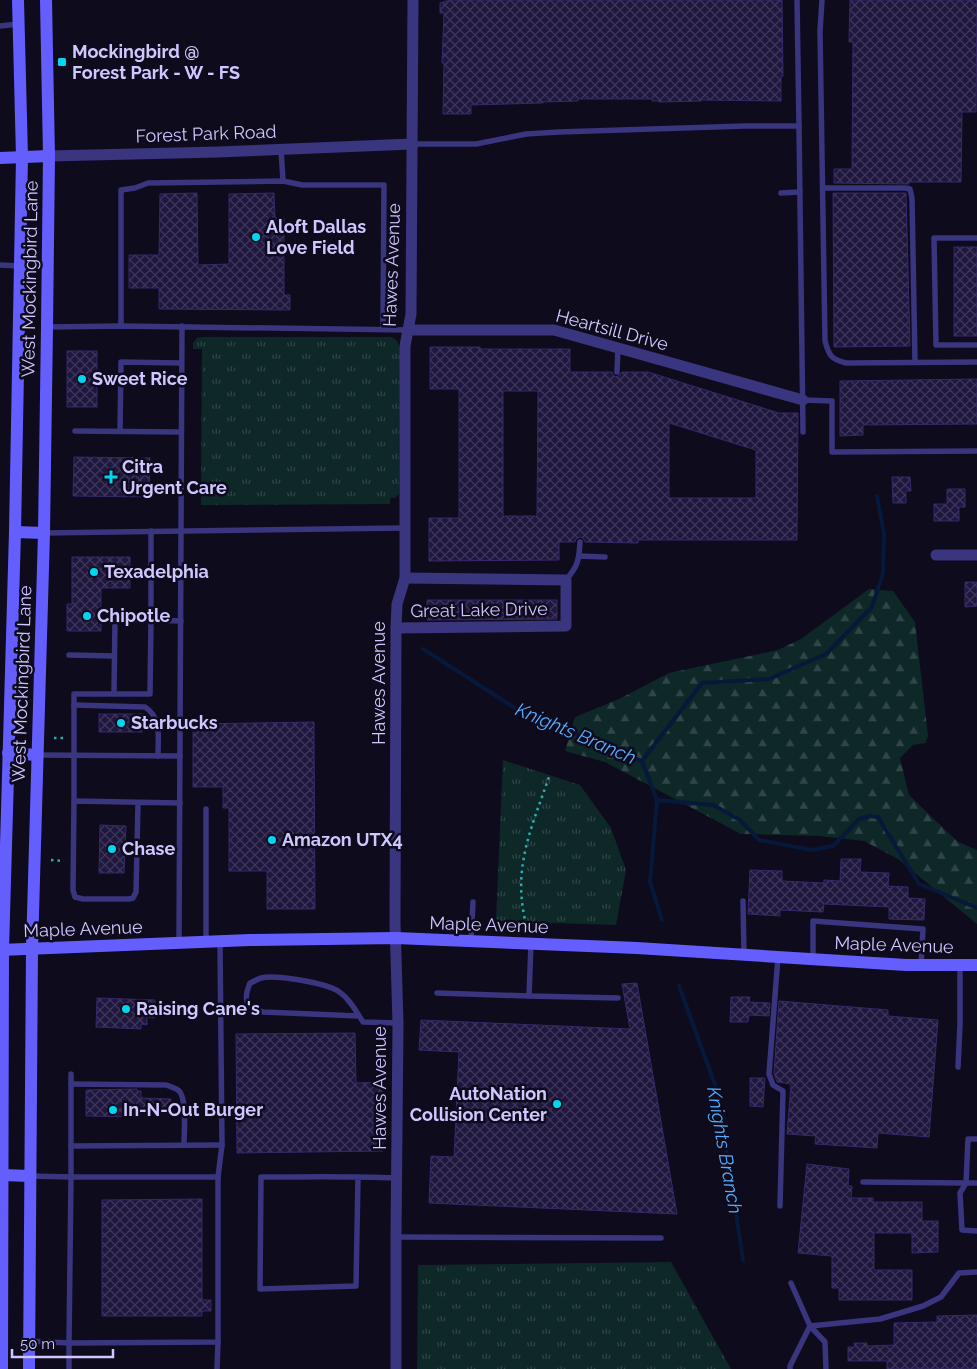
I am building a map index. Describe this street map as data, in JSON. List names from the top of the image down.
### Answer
{
  "streets": {
    "main road": ["Forest Park Road", "West Mockingbird Lane", "Maple Avenue"],
    "street": ["Hawes Avenue", "Heartsill Drive", "Great Lake Drive"]
  },
  "crossings": [
    ["Forest Park Road", "Hawes Avenue"],
    ["Forest Park Road", "West Mockingbird Lane"],
    ["Hawes Avenue", "Heartsill Drive"],
    ["Hawes Avenue", "Great Lake Drive"],
    ["Hawes Avenue", "Maple Avenue"],
    ["West Mockingbird Lane", "Maple Avenue"]
  ],
  "water": ["Knights Branch"],
  "places": {
    "transit": ["Mockingbird @ Forest Park - W - FS"],
    "other": [
      "Aloft Dallas Love Field",
      "Sweet Rice",
      "Texadelphia",
      "Chipotle",
      "Starbucks",
      "Amazon UTX4",
      "Chase",
      "Raising Cane's",
      "AutoNation Collision Center",
      "In-N-Out Burger"
    ],
    "health": ["Citra Urgent Care"]
  },
  "scale_bar": "50 m"
}
